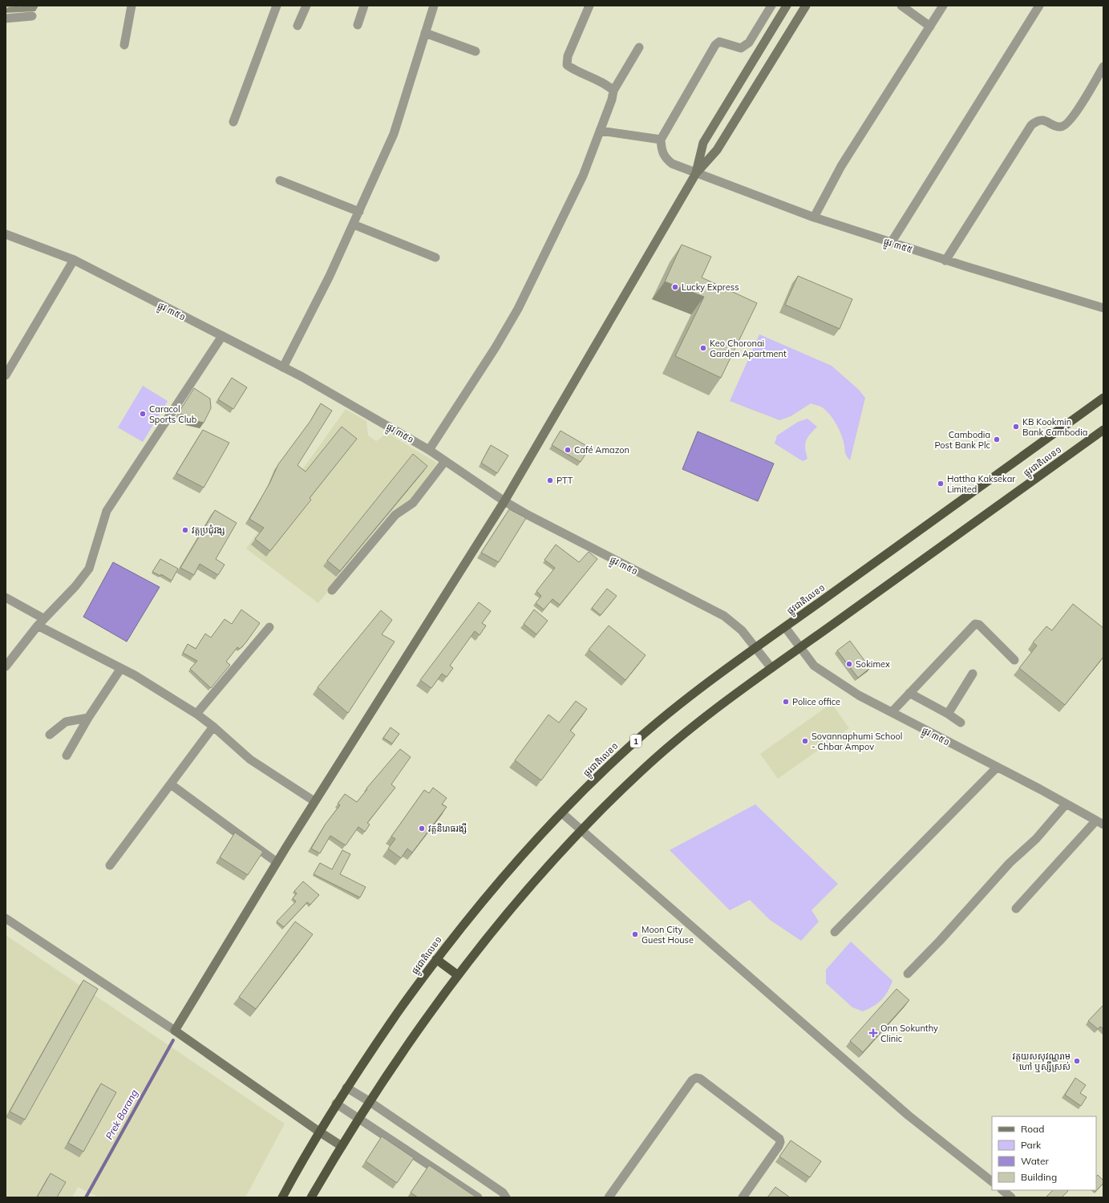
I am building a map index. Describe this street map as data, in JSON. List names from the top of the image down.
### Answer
{
  "streets": {
    "highway": ["ផ្លូវជាតិលេខ១", "1"],
    "street": ["ផ្លូវ ៣៥៥", "ផ្លូវ ៣៥១"]
  },
  "crossings": [
    ["ផ្លូវ ៣៥១", "ផ្លូវជាតិលេខ១"]
  ],
  "water": ["Prek Barang"],
  "places": {
    "other": [
      "Lucky Express",
      "Keo Choronai Garden Apartment",
      "Caracol Sports Club",
      "KB Kookmin Bank Cambodia",
      "Cambodia Post Bank Plc",
      "Café Amazon",
      "PTT",
      "Hattha Kaksekar Limited",
      "វត្តប្រជុំវង្ស",
      "Sokimex",
      "Police office",
      "Sovannaphumi School - Chbar Ampov",
      "វត្តនិរោធរង្សី",
      "Moon City Guest House",
      "វត្តយសសុវណ្ណរាម ហៅ ឬស្សីស្រស់"
    ],
    "health": ["Onn Sokunthy Clinic"]
  },
  "legend": [
    "Road",
    "Park",
    "Water",
    "Building"
  ]
}
